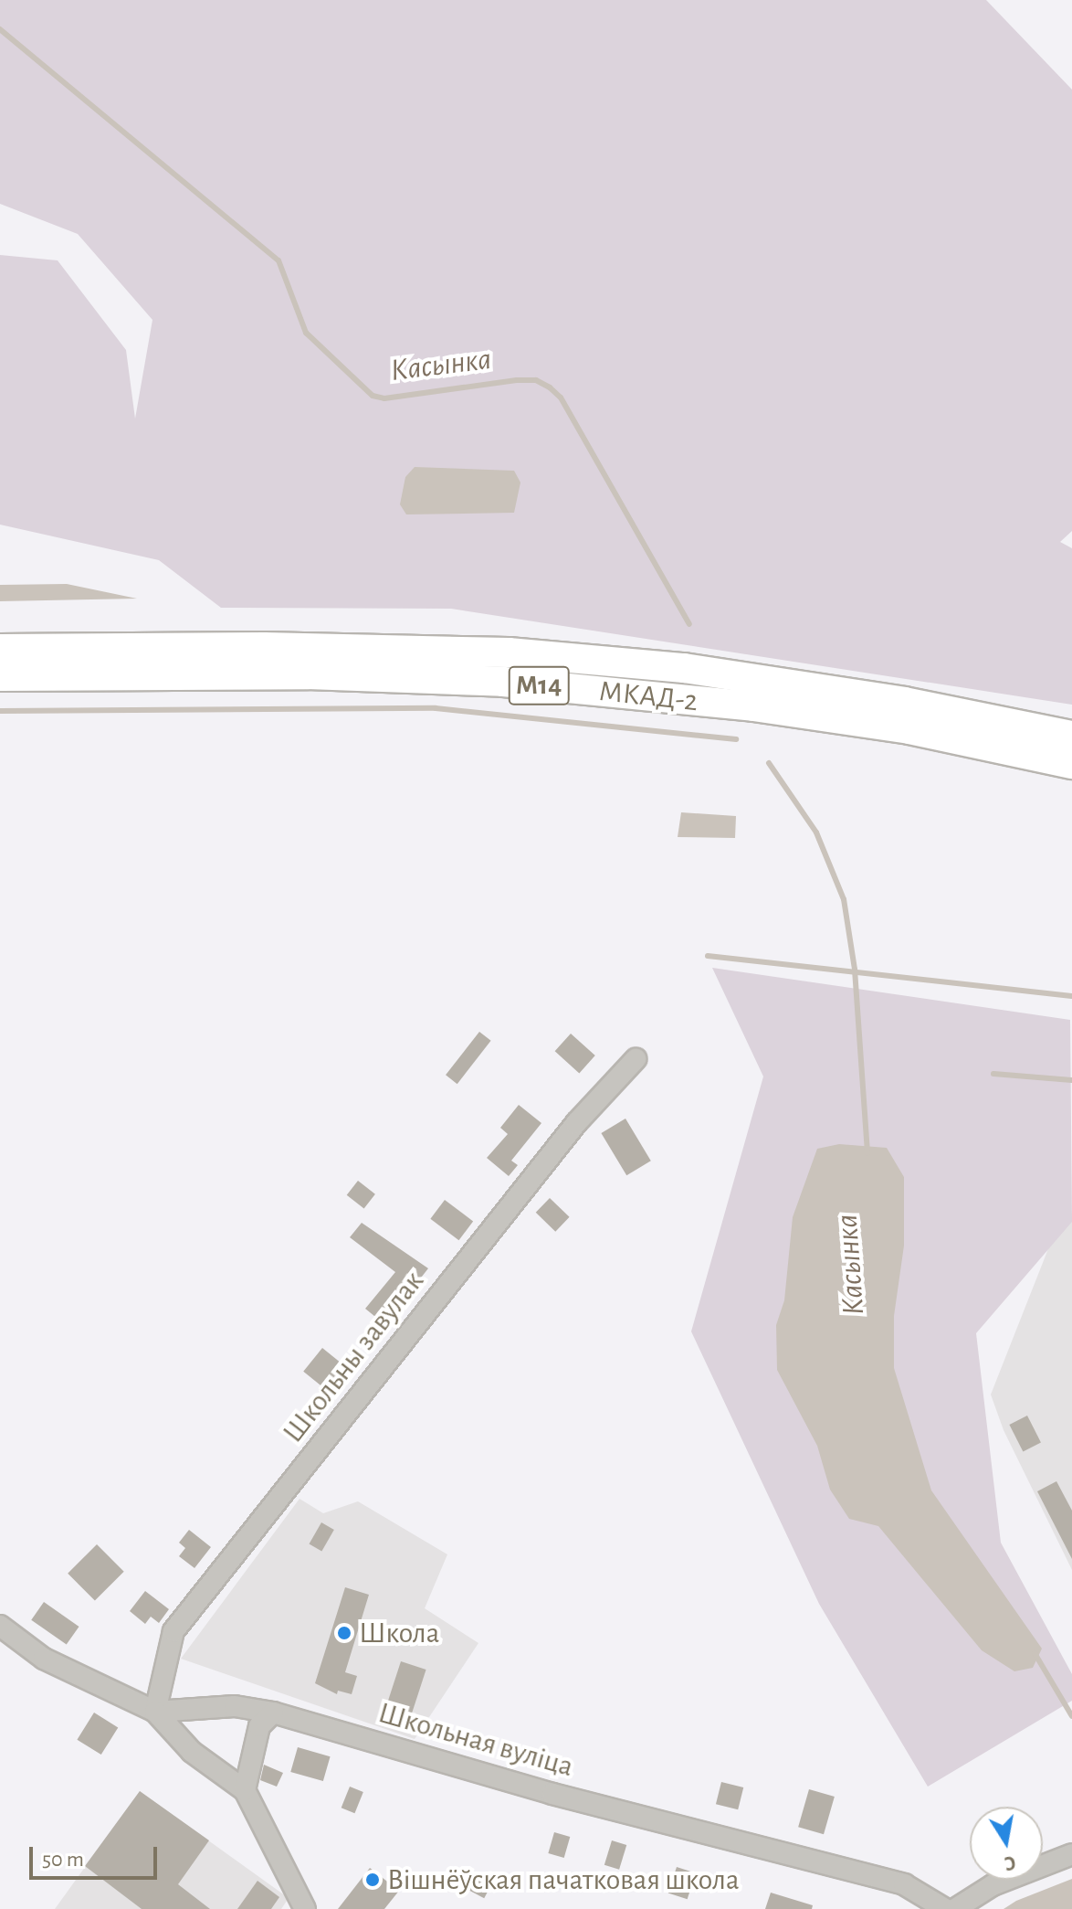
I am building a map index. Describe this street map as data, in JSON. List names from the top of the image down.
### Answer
{
  "streets": {
    "highway": ["М14", "МКАД-2"],
    "street": ["Школьны завулак", "Школьная вуліца"]
  },
  "crossings": [
    ["Школьны завулак", "Школьная вуліца"]
  ],
  "water": ["Касынка"],
  "places": ["Школа", "Вішнёўская пачатковая школа"],
  "scale_bar": "50 m",
  "north": "bottom"
}
